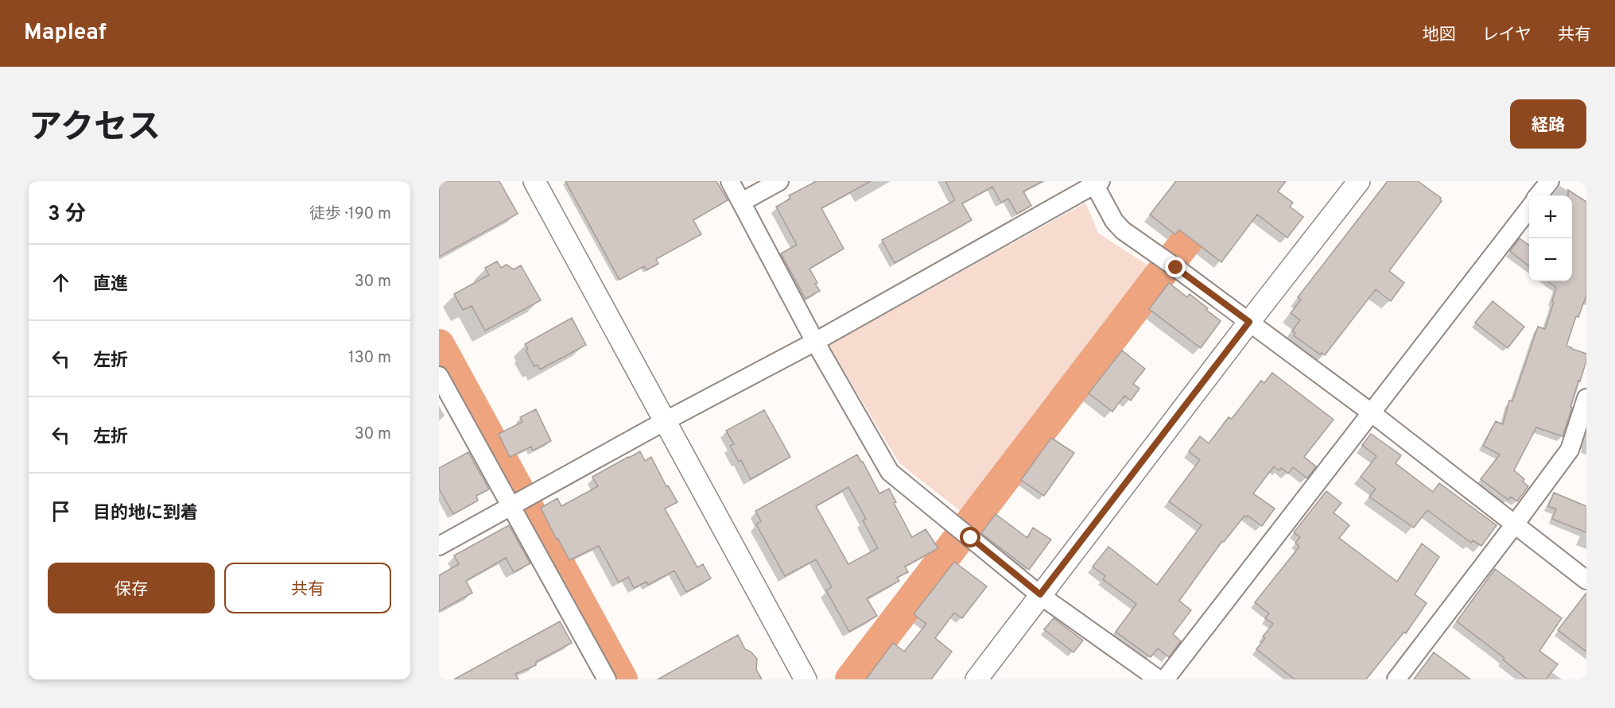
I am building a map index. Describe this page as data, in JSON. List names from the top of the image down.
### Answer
{
  "page": {
    "header": "Mapleaf",
    "nav": ["地図", "レイヤ", "共有"],
    "title": "アクセス",
    "buttons": [
      "経路",
      ["保存", "共有"]
    ],
    "heading": ["3 分", "徒歩 · 190 m"],
    "map_buttons": ["+", "−"],
    "list": [
      ["直進", "30 m"],
      ["左折", "130 m"],
      ["左折", "30 m"],
      "目的地に到着"
    ]
  }
}
